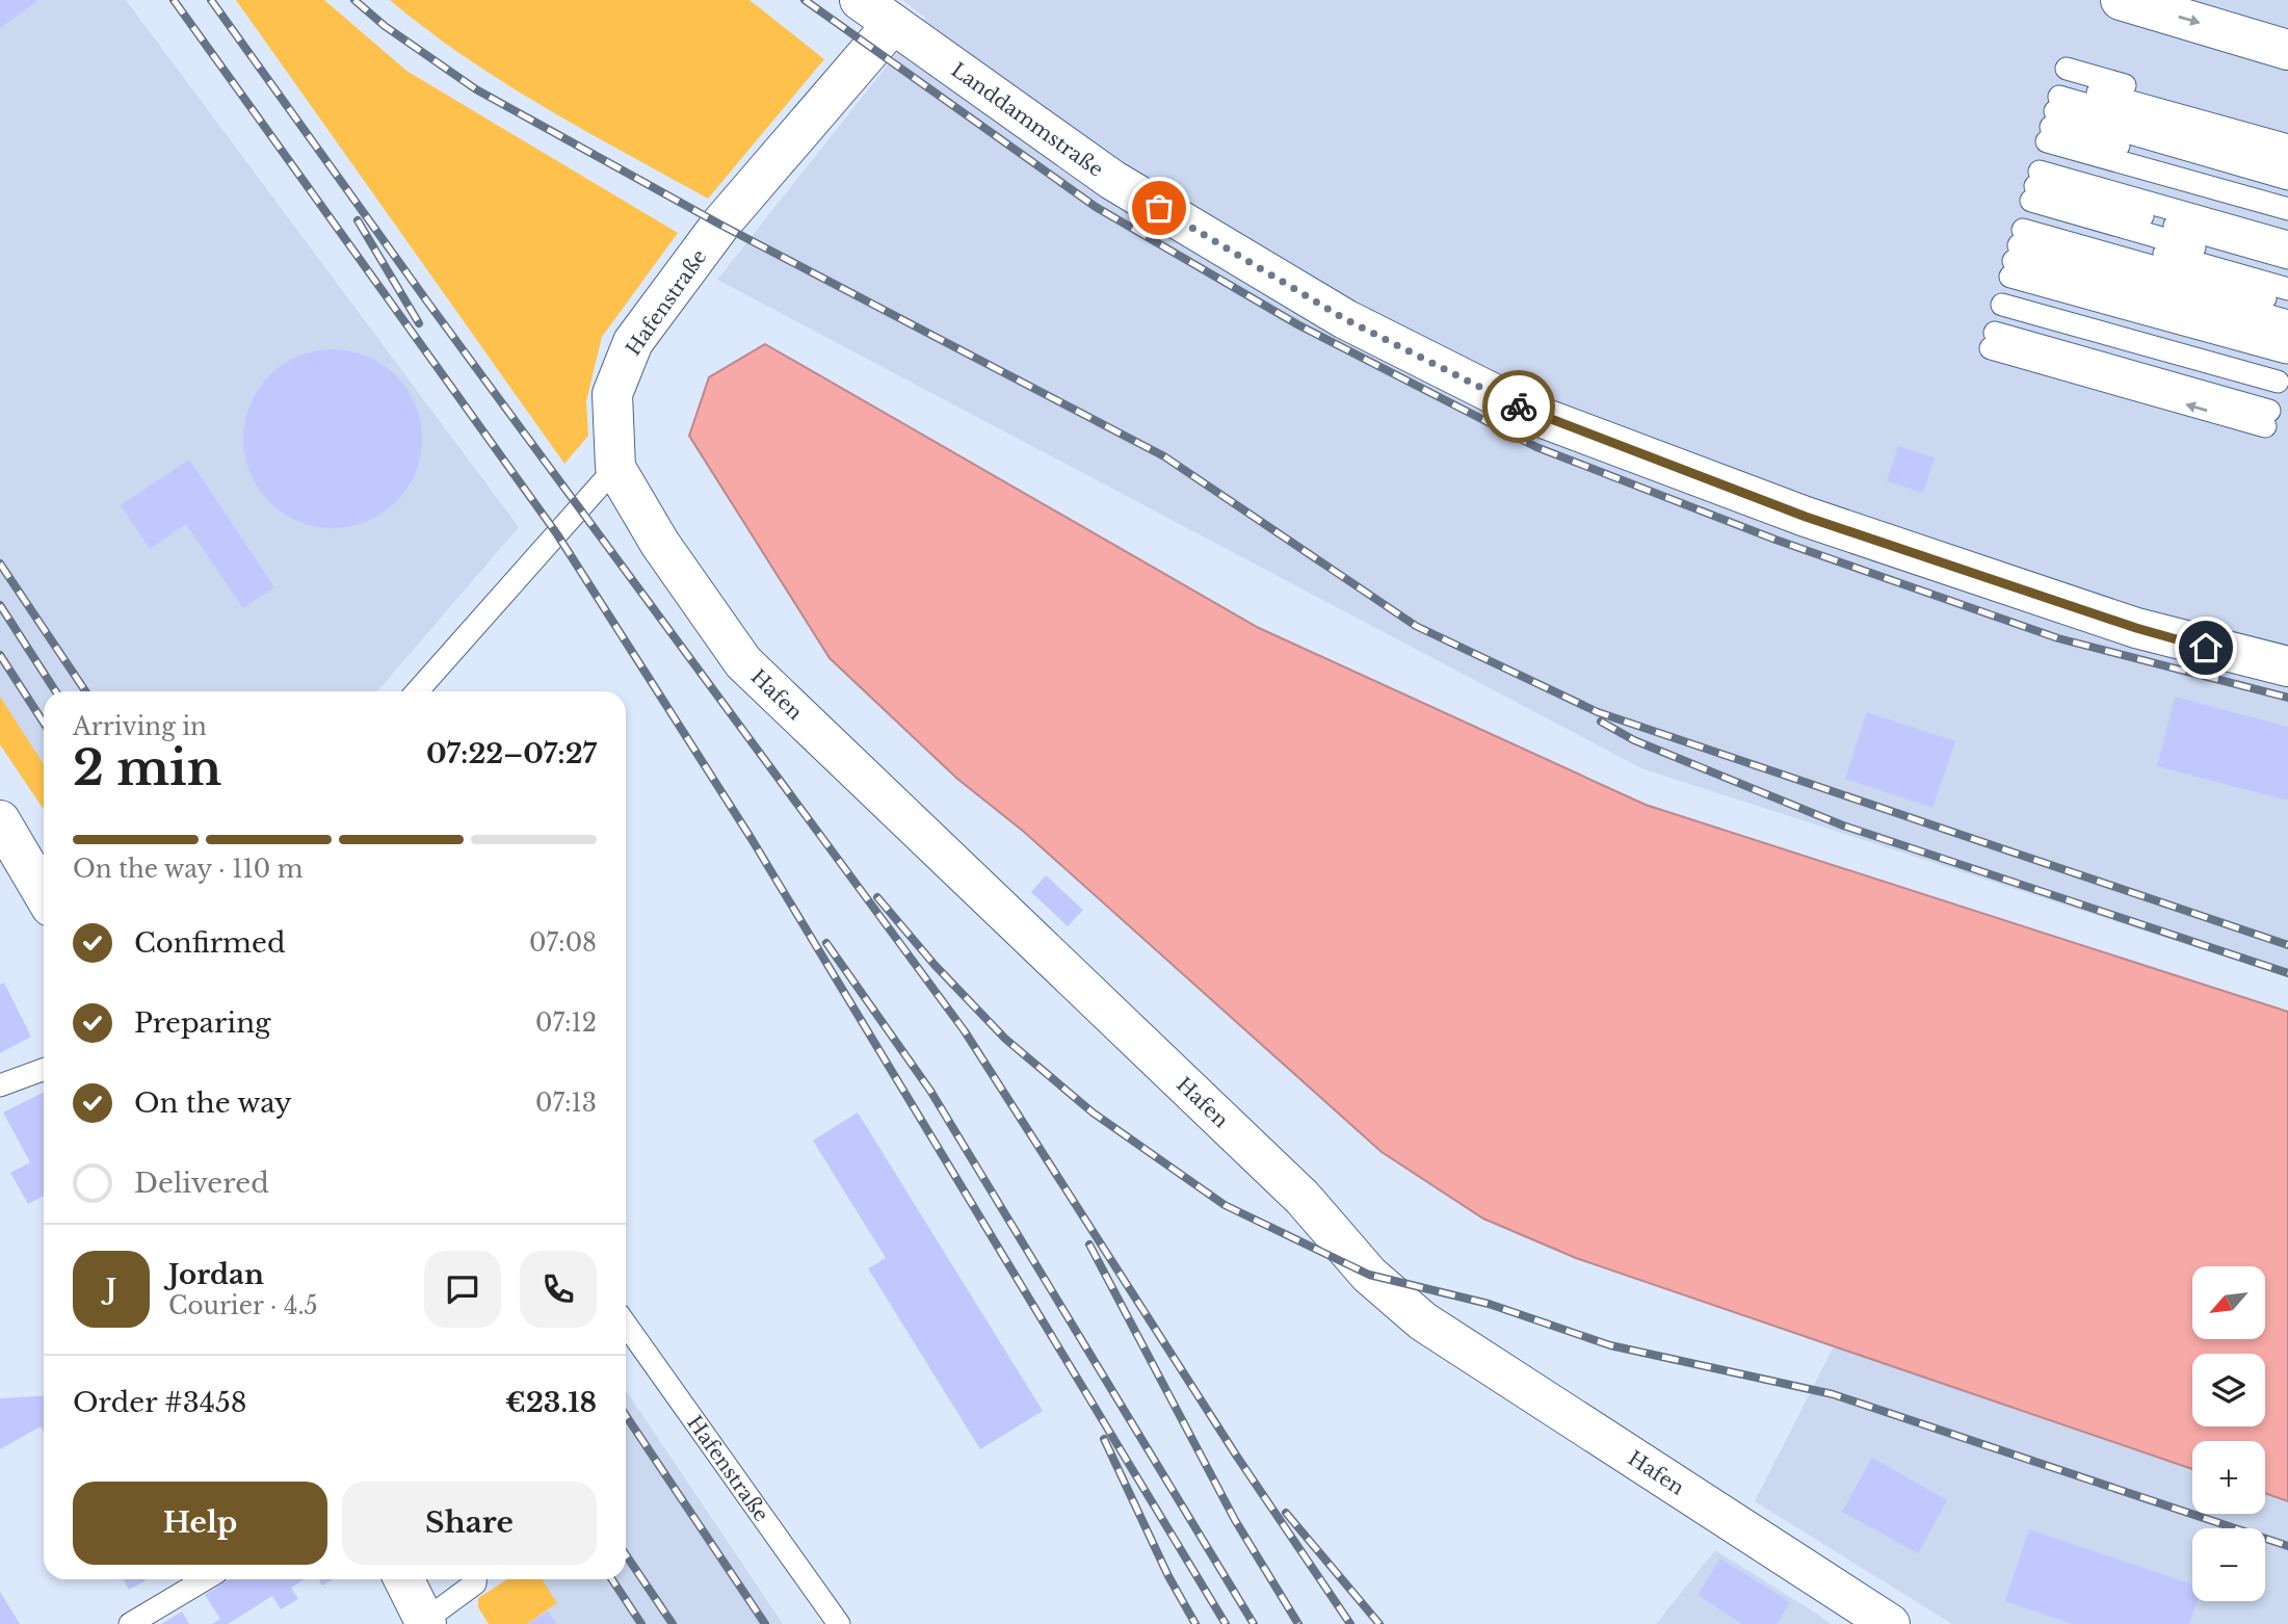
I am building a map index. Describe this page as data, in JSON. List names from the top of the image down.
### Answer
{
  "streets": {
    "street": ["Landdammstraße", "Hafenstraße", "Hafen"]
  },
  "crossings": [
    ["Landdammstraße", "Hafenstraße"],
    ["Hafenstraße", "Hafen"]
  ],
  "north": "bottom left",
  "page": {
    "heading": ["2 min", "Arriving in", "07:22–07:27"],
    "panel": [
      "Jordan",
      "Courier · 4.5",
      "Order #3458",
      "€23.18"
    ],
    "bar": "On the way · 110 m",
    "list": [
      ["Confirmed", "07:08"],
      ["Preparing", "07:12"],
      ["On the way", "07:13"],
      "Delivered"
    ],
    "round": "J",
    "map_buttons": ["+", "−"],
    "buttons": ["Help", "Share"]
  }
}
